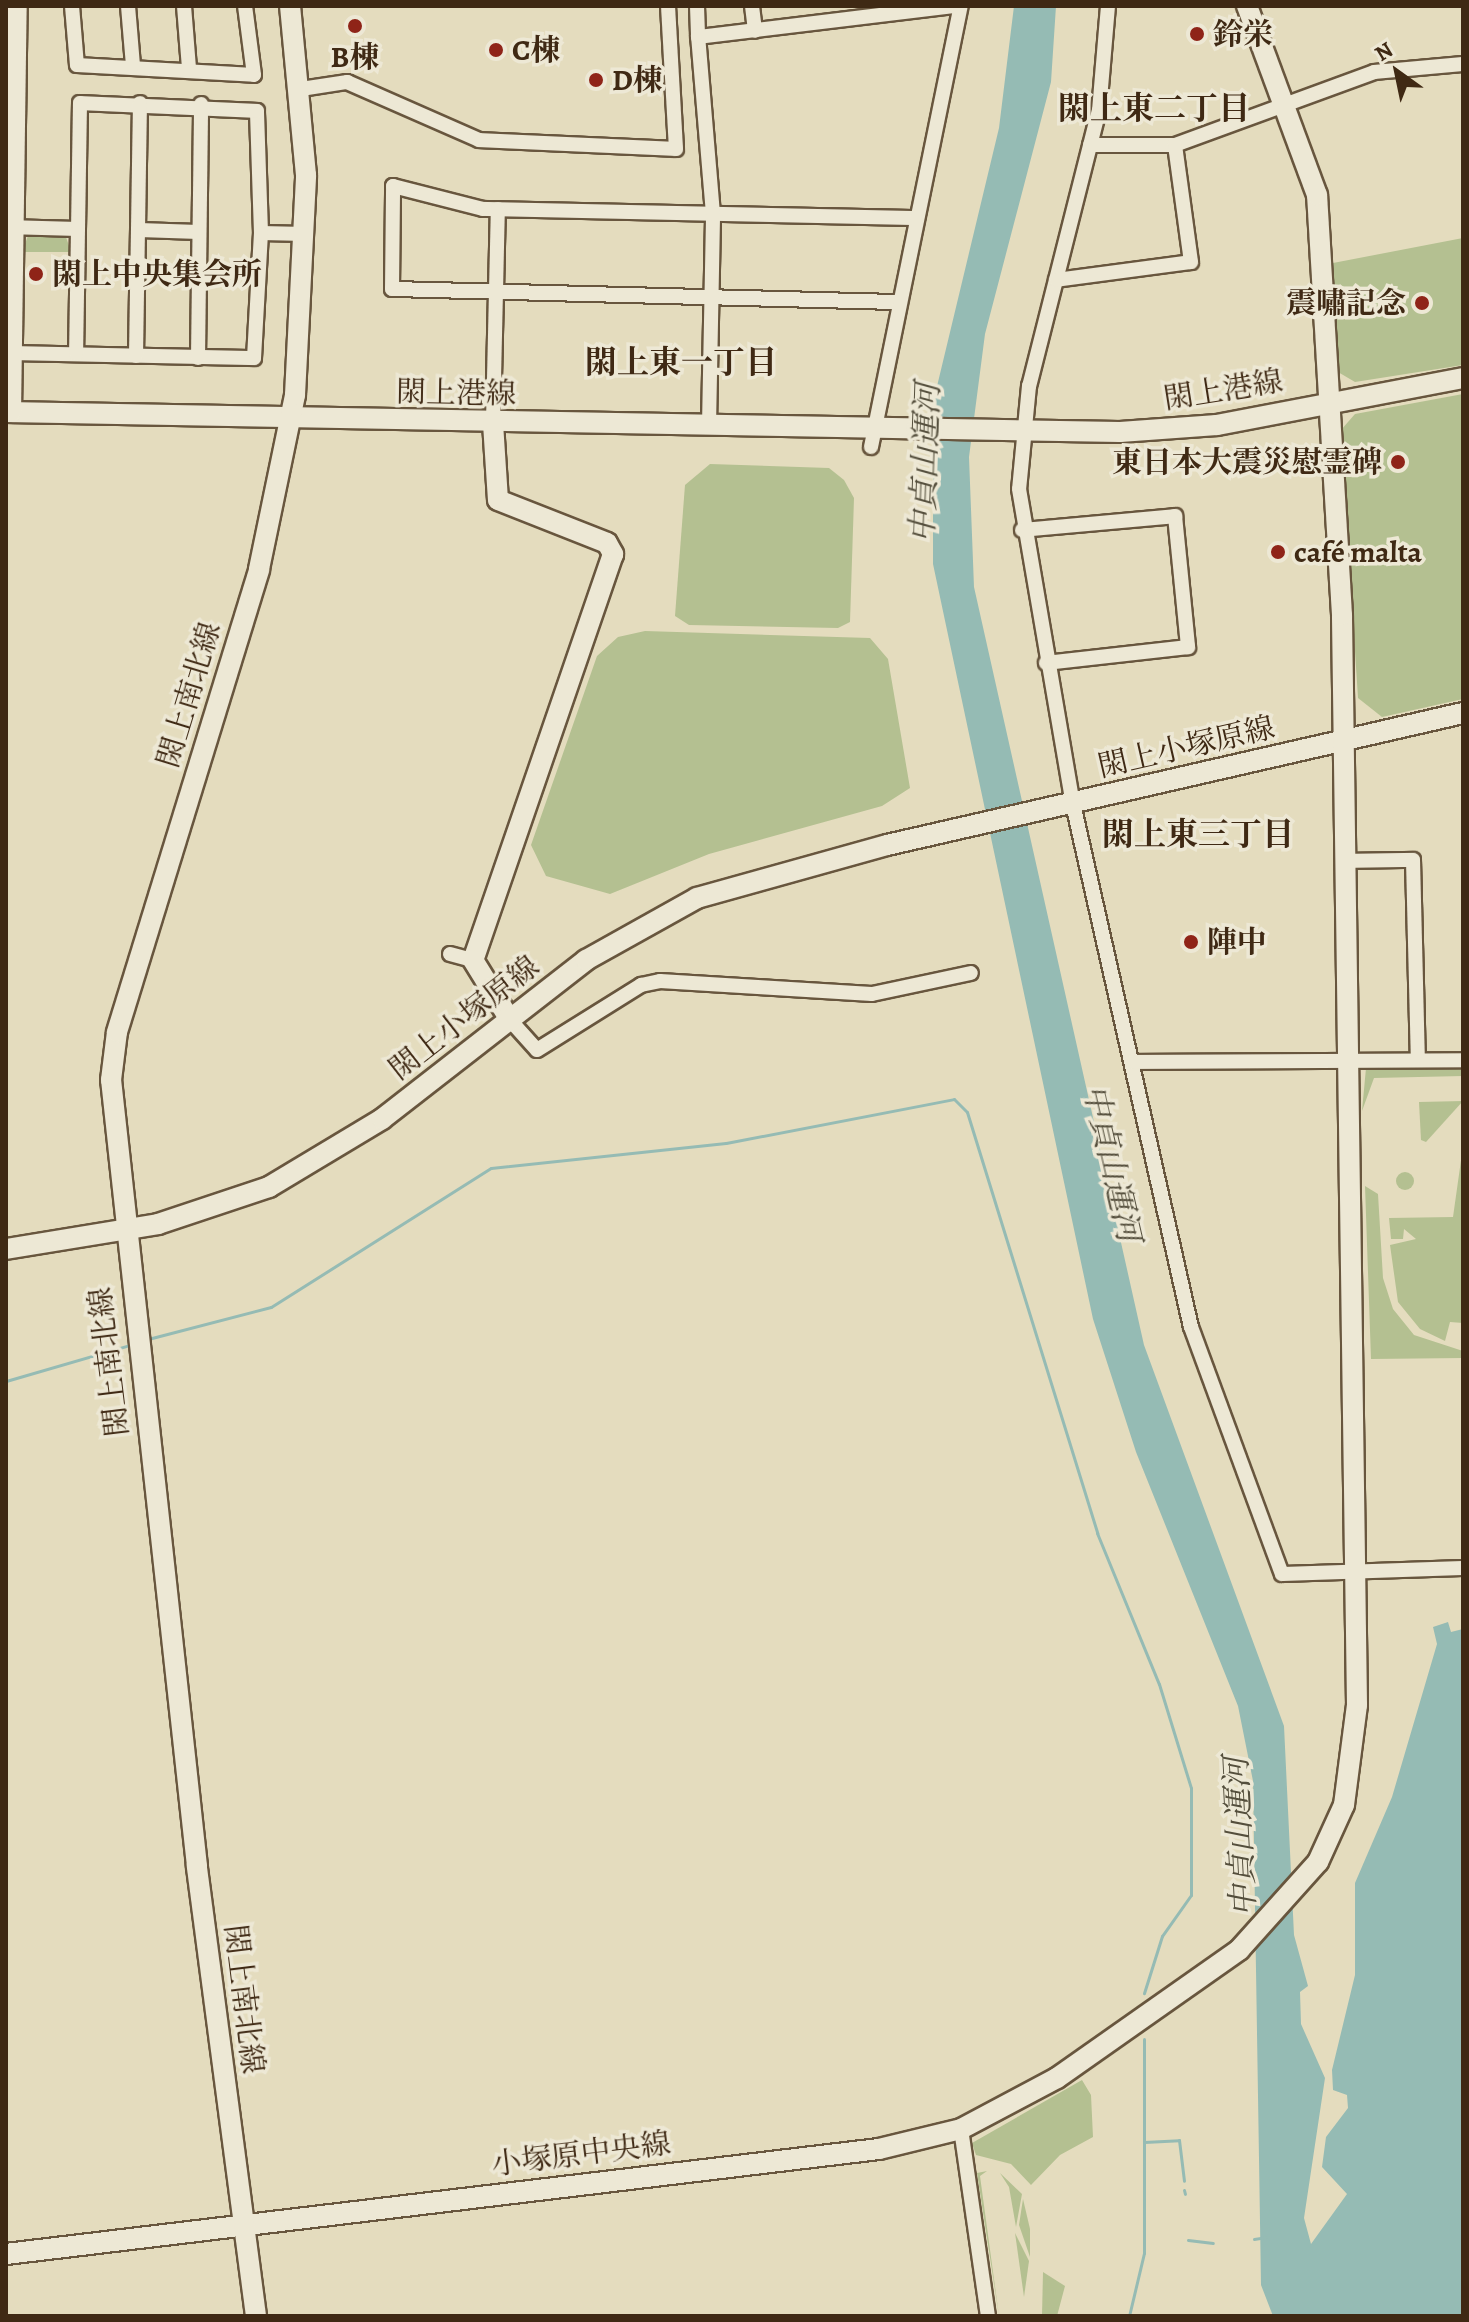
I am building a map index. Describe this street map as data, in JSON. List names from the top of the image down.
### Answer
{
  "streets": {
    "street": [
      "閖上港線",
      "閖上南北線",
      "閖上小塚原線",
      "小塚原中央線"
    ]
  },
  "crossings": [
    ["閖上港線", "閖上南北線"],
    ["閖上南北線", "閖上小塚原線"],
    ["閖上南北線", "小塚原中央線"]
  ],
  "districts": ["閖上東二丁目", "閖上東一丁目", "閖上東三丁目"],
  "water": ["中貞山運河"],
  "places": [
    "B棟",
    "鈴栄",
    "C棟",
    "D棟",
    "閖上中央集会所",
    "震嘯記念",
    "東日本大震災慰霊碑",
    "café malta",
    "陣中"
  ],
  "north": "top left"
}
